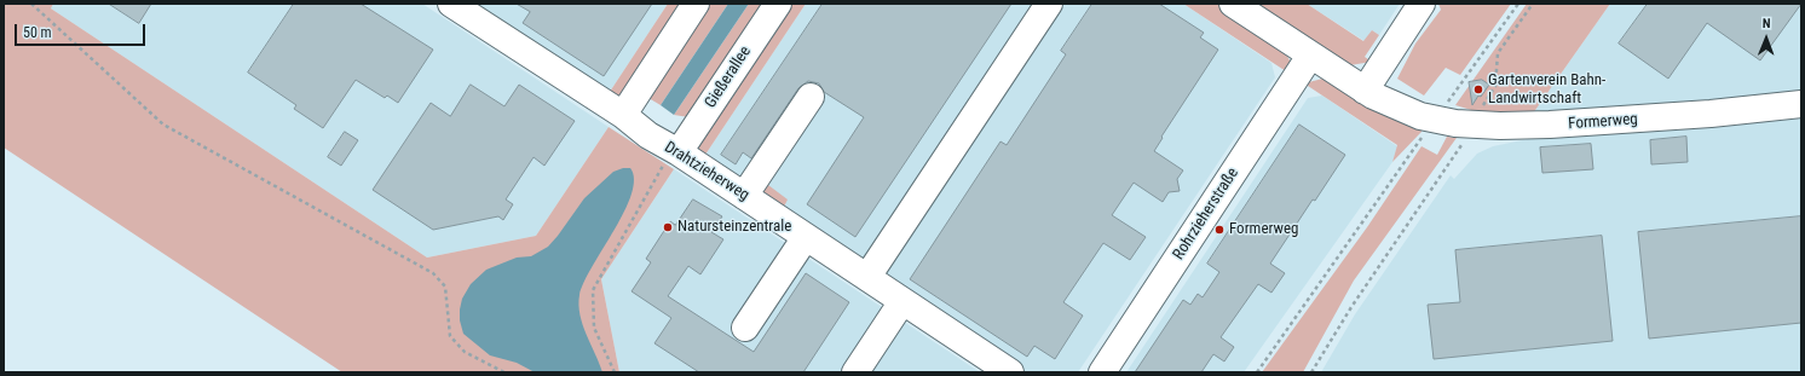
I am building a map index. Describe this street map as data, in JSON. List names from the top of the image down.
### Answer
{
  "streets": {
    "street": [
      "Gießerallee",
      "Formerweg",
      "Drahtzieherweg",
      "Rohrzieherstraße"
    ]
  },
  "crossings": [
    ["Gießerallee", "Drahtzieherweg"],
    ["Formerweg", "Rohrzieherstraße"]
  ],
  "places": ["Gartenverein Bahn- Landwirtschaft", "Natursteinzentrale", "Formerweg"],
  "scale_bar": "50 m",
  "north": "top"
}
